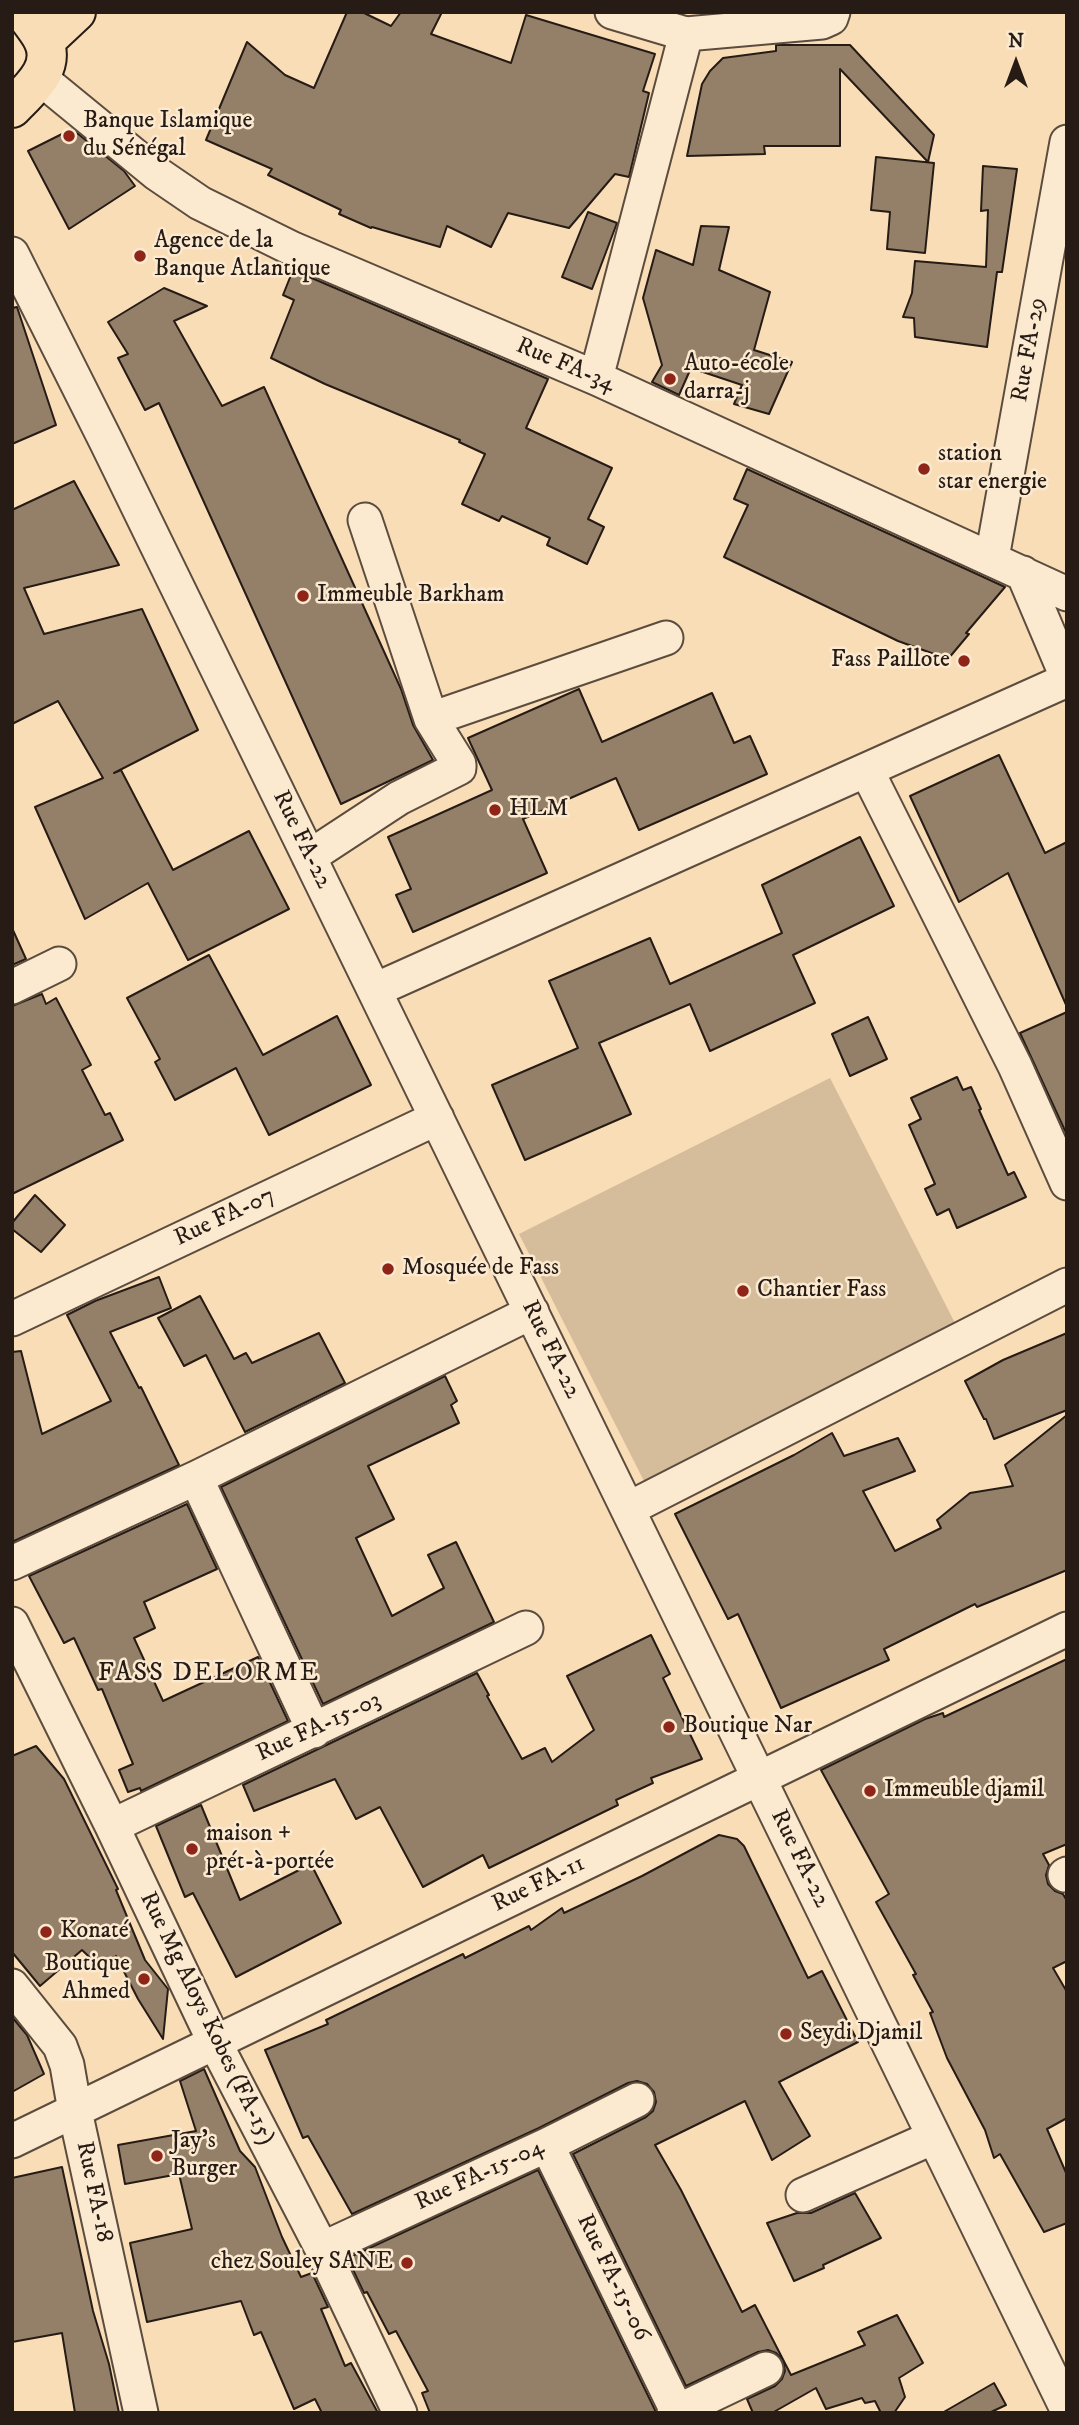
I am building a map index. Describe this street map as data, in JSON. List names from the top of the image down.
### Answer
{
  "streets": {
    "street": [
      "Rue FA-29",
      "Rue FA-34",
      "Rue FA-22",
      "Rue FA-07",
      "Rue FA-15-03",
      "Rue FA-11",
      "Rue Mg Aloys Kobes (FA-15)",
      "Rue FA-15-04",
      "Rue FA-18",
      "Rue FA-15-06"
    ]
  },
  "crossings": [
    ["Rue FA-29", "Rue FA-34"],
    ["Rue FA-22", "Rue FA-07"],
    ["Rue FA-22", "Rue FA-11"],
    ["Rue FA-15-03", "Rue Mg Aloys Kobes (FA-15)"],
    ["Rue FA-11", "Rue Mg Aloys Kobes (FA-15)"],
    ["Rue FA-11", "Rue FA-18"],
    ["Rue Mg Aloys Kobes (FA-15)", "Rue FA-15-04"],
    ["Rue FA-15-04", "Rue FA-15-06"]
  ],
  "districts": ["FASS DELORME"],
  "places": [
    "Banque Islamique du Sénégal",
    "Agence de la Banque Atlantique",
    "Auto-école darra-j",
    "station star energie",
    "Immeuble Barkham",
    "Fass Paillote",
    "HLM",
    "Mosquée de Fass",
    "Chantier Fass",
    "Boutique Nar",
    "Immeuble djamil",
    "maison + prét-à-portée",
    "Konaté",
    "Boutique Ahmed",
    "Seydi Djamil",
    "Jay's Burger",
    "chez Souley SANE"
  ],
  "north": "top"
}
